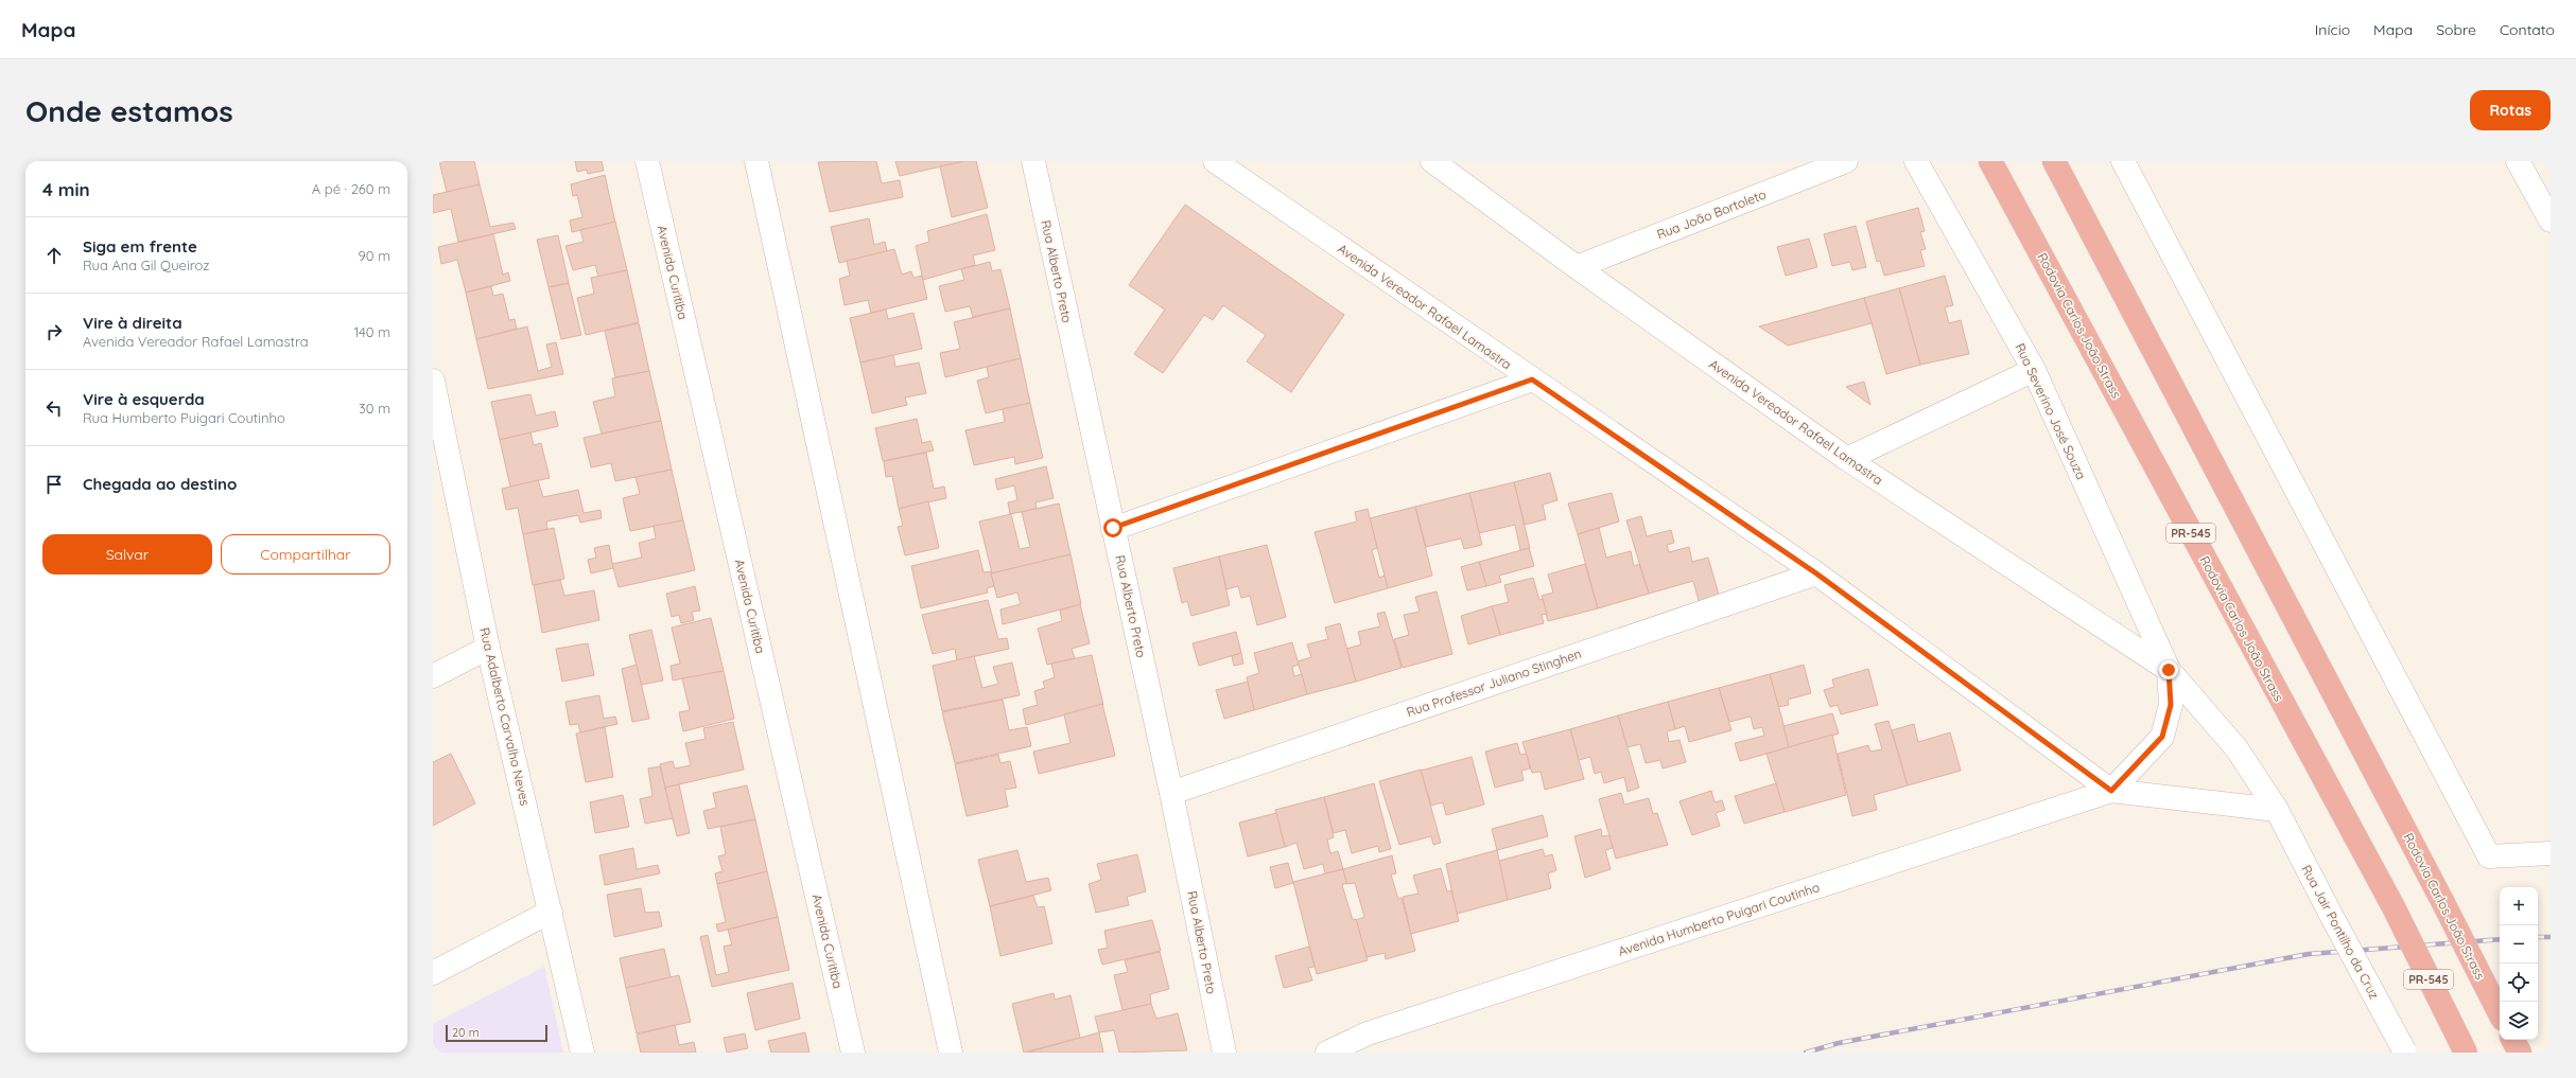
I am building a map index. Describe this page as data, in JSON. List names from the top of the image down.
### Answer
{
  "streets": {
    "highway": ["Rodovia Carlos João Strass", "PR-545"],
    "street": [
      "Rua João Bortoleto",
      "Rua Alberto Preto",
      "Avenida Curitiba",
      "Avenida Vereador Rafael Lamastra",
      "Rua Severino José Souza",
      "Rua Professor Juliano Stinghen",
      "Rua Adalberto Carvalho Neves",
      "Avenida Humberto Puigari Coutinho",
      "Rua Jair Pontilho da Cruz"
    ]
  },
  "crossings": [
    ["Rua João Bortoleto", "Avenida Vereador Rafael Lamastra"],
    ["Rua Alberto Preto", "Rua Professor Juliano Stinghen"],
    ["Avenida Vereador Rafael Lamastra", "Rua Severino José Souza"],
    ["Avenida Vereador Rafael Lamastra", "Rua Professor Juliano Stinghen"],
    ["Avenida Vereador Rafael Lamastra", "Avenida Humberto Puigari Coutinho"],
    ["Avenida Vereador Rafael Lamastra", "Rua Jair Pontilho da Cruz"],
    ["Rua Severino José Souza", "Rua Jair Pontilho da Cruz"]
  ],
  "scale_bar": "20 m",
  "page": {
    "header": "Mapa",
    "nav": [
      "Início",
      "Mapa",
      "Sobre",
      "Contato"
    ],
    "buttons": [
      "Rotas",
      ["Salvar", "Compartilhar"]
    ],
    "title": "Onde estamos",
    "heading": ["4 min", "A pé · 260 m"],
    "list": [
      ["Siga em frente", "Rua Ana Gil Queiroz", "90 m"],
      ["Vire à direita", "Avenida Vereador Rafael Lamastra", "140 m"],
      ["Vire à esquerda", "Rua Humberto Puigari Coutinho", "30 m"],
      "Chegada ao destino"
    ],
    "map_buttons": ["+", "−"],
    "scale": "20 m"
  }
}
